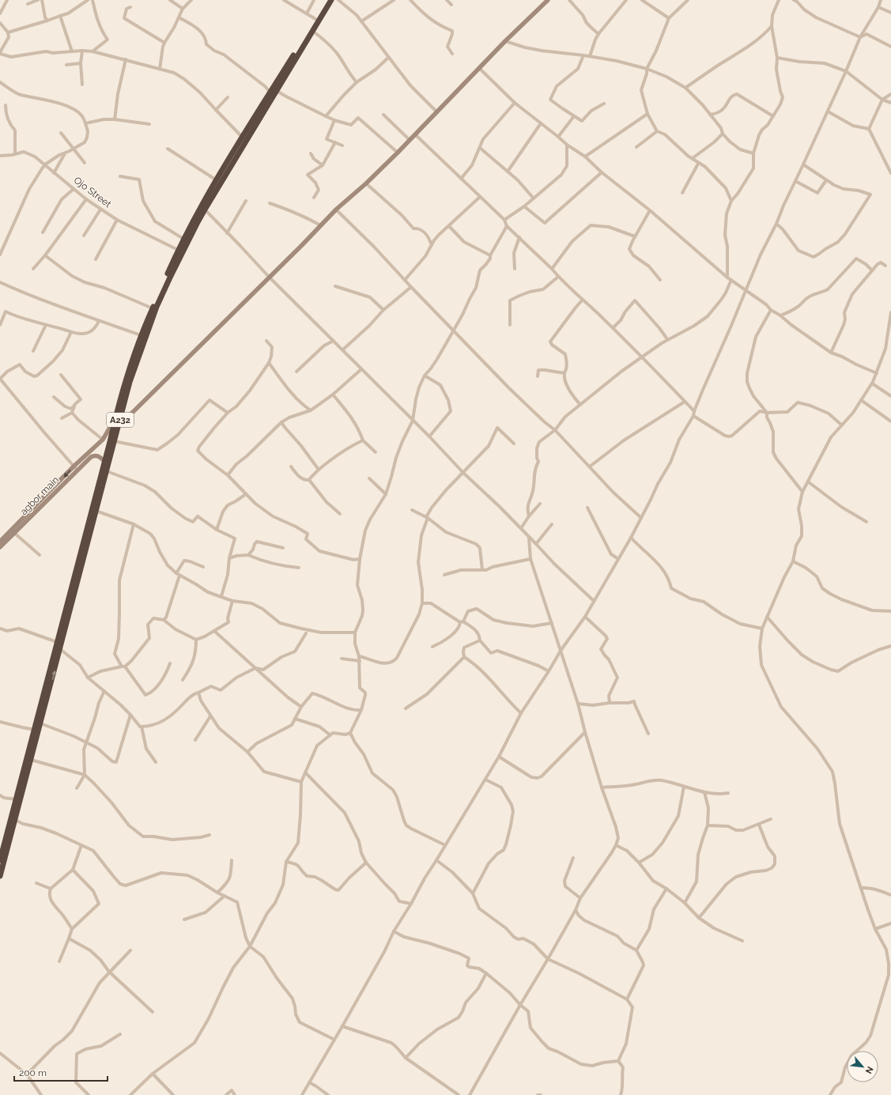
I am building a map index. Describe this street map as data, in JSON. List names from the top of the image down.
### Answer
{
  "streets": {
    "highway": ["A232"],
    "street": ["Ojo Street", "agbor main"]
  },
  "crossings": [
    ["Ojo Street", "A232"]
  ],
  "scale_bar": "200 m",
  "north": "bottom right"
}
